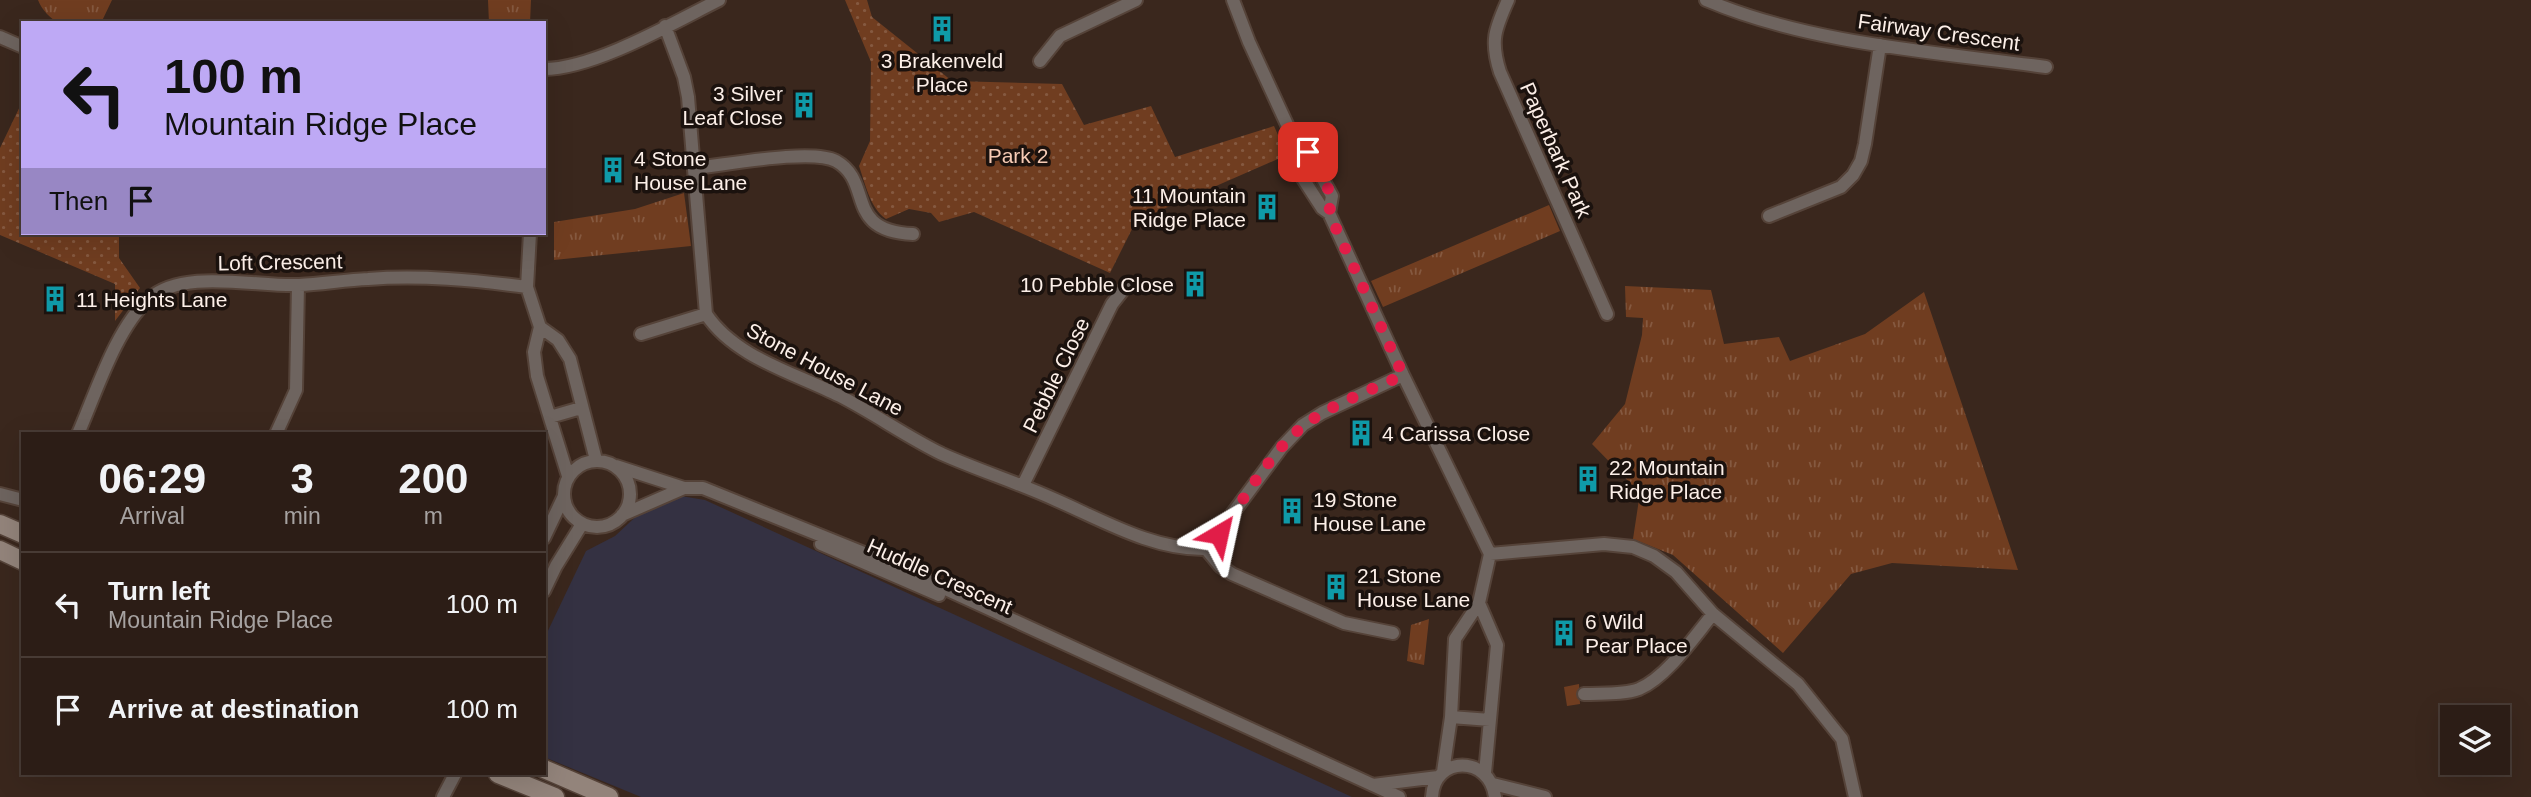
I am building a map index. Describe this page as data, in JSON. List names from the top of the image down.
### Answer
{
  "streets": {
    "street": [
      "Fairway Crescent",
      "Paperbark Park",
      "Loft Crescent",
      "Stone House Lane",
      "Pebble Close",
      "Huddle Crescent"
    ]
  },
  "crossings": [
    ["Stone House Lane", "Pebble Close"]
  ],
  "parks": ["Park 2"],
  "places": {
    "building": [
      "3 Brakenveld Place",
      "3 Silver Leaf Close",
      "4 Stone House Lane",
      "11 Mountain Ridge Place",
      "10 Pebble Close",
      "11 Heights Lane",
      "4 Carissa Close",
      "22 Mountain Ridge Place",
      "19 Stone House Lane",
      "21 Stone House Lane",
      "6 Wild Pear Place"
    ]
  },
  "page": {
    "turn": ["100 m", "Mountain Ridge Place"],
    "then": "Then",
    "eta": [
      "06:29",
      "Arrival",
      "3",
      "min",
      "200",
      "m"
    ],
    "list": [
      {
        "name": "Turn left",
        "note": "Mountain Ridge Place",
        "value": "100 m"
      },
      {
        "name": "Arrive at destination",
        "value": "100 m"
      }
    ]
  }
}
